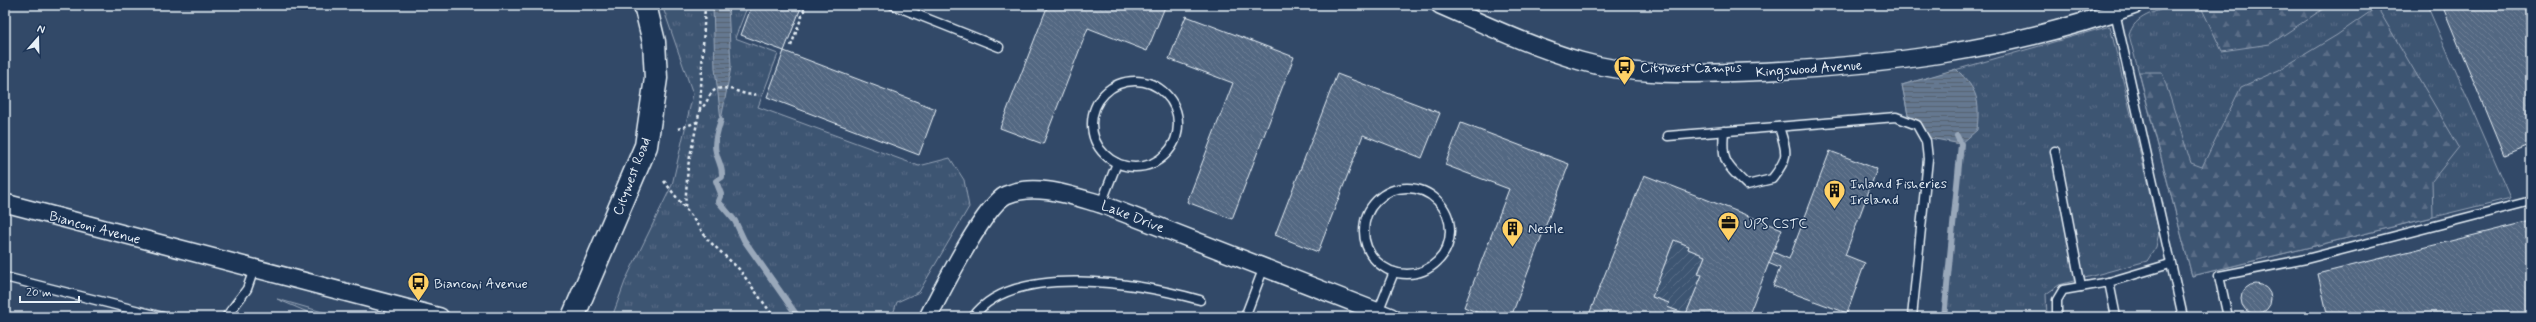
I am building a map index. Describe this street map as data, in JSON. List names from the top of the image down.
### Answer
{
  "streets": {
    "main road": ["Citywest Road"],
    "street": ["Kingswood Avenue", "Lake Drive", "Bianconi Avenue"]
  },
  "places": {
    "bus stop": ["Citywest Campus", "Bianconi Avenue"],
    "building": ["Inland Fisheries Ireland", "Nestle"],
    "office": ["UPS CSTC"]
  },
  "scale_bar": "20 m",
  "north": "top"
}
